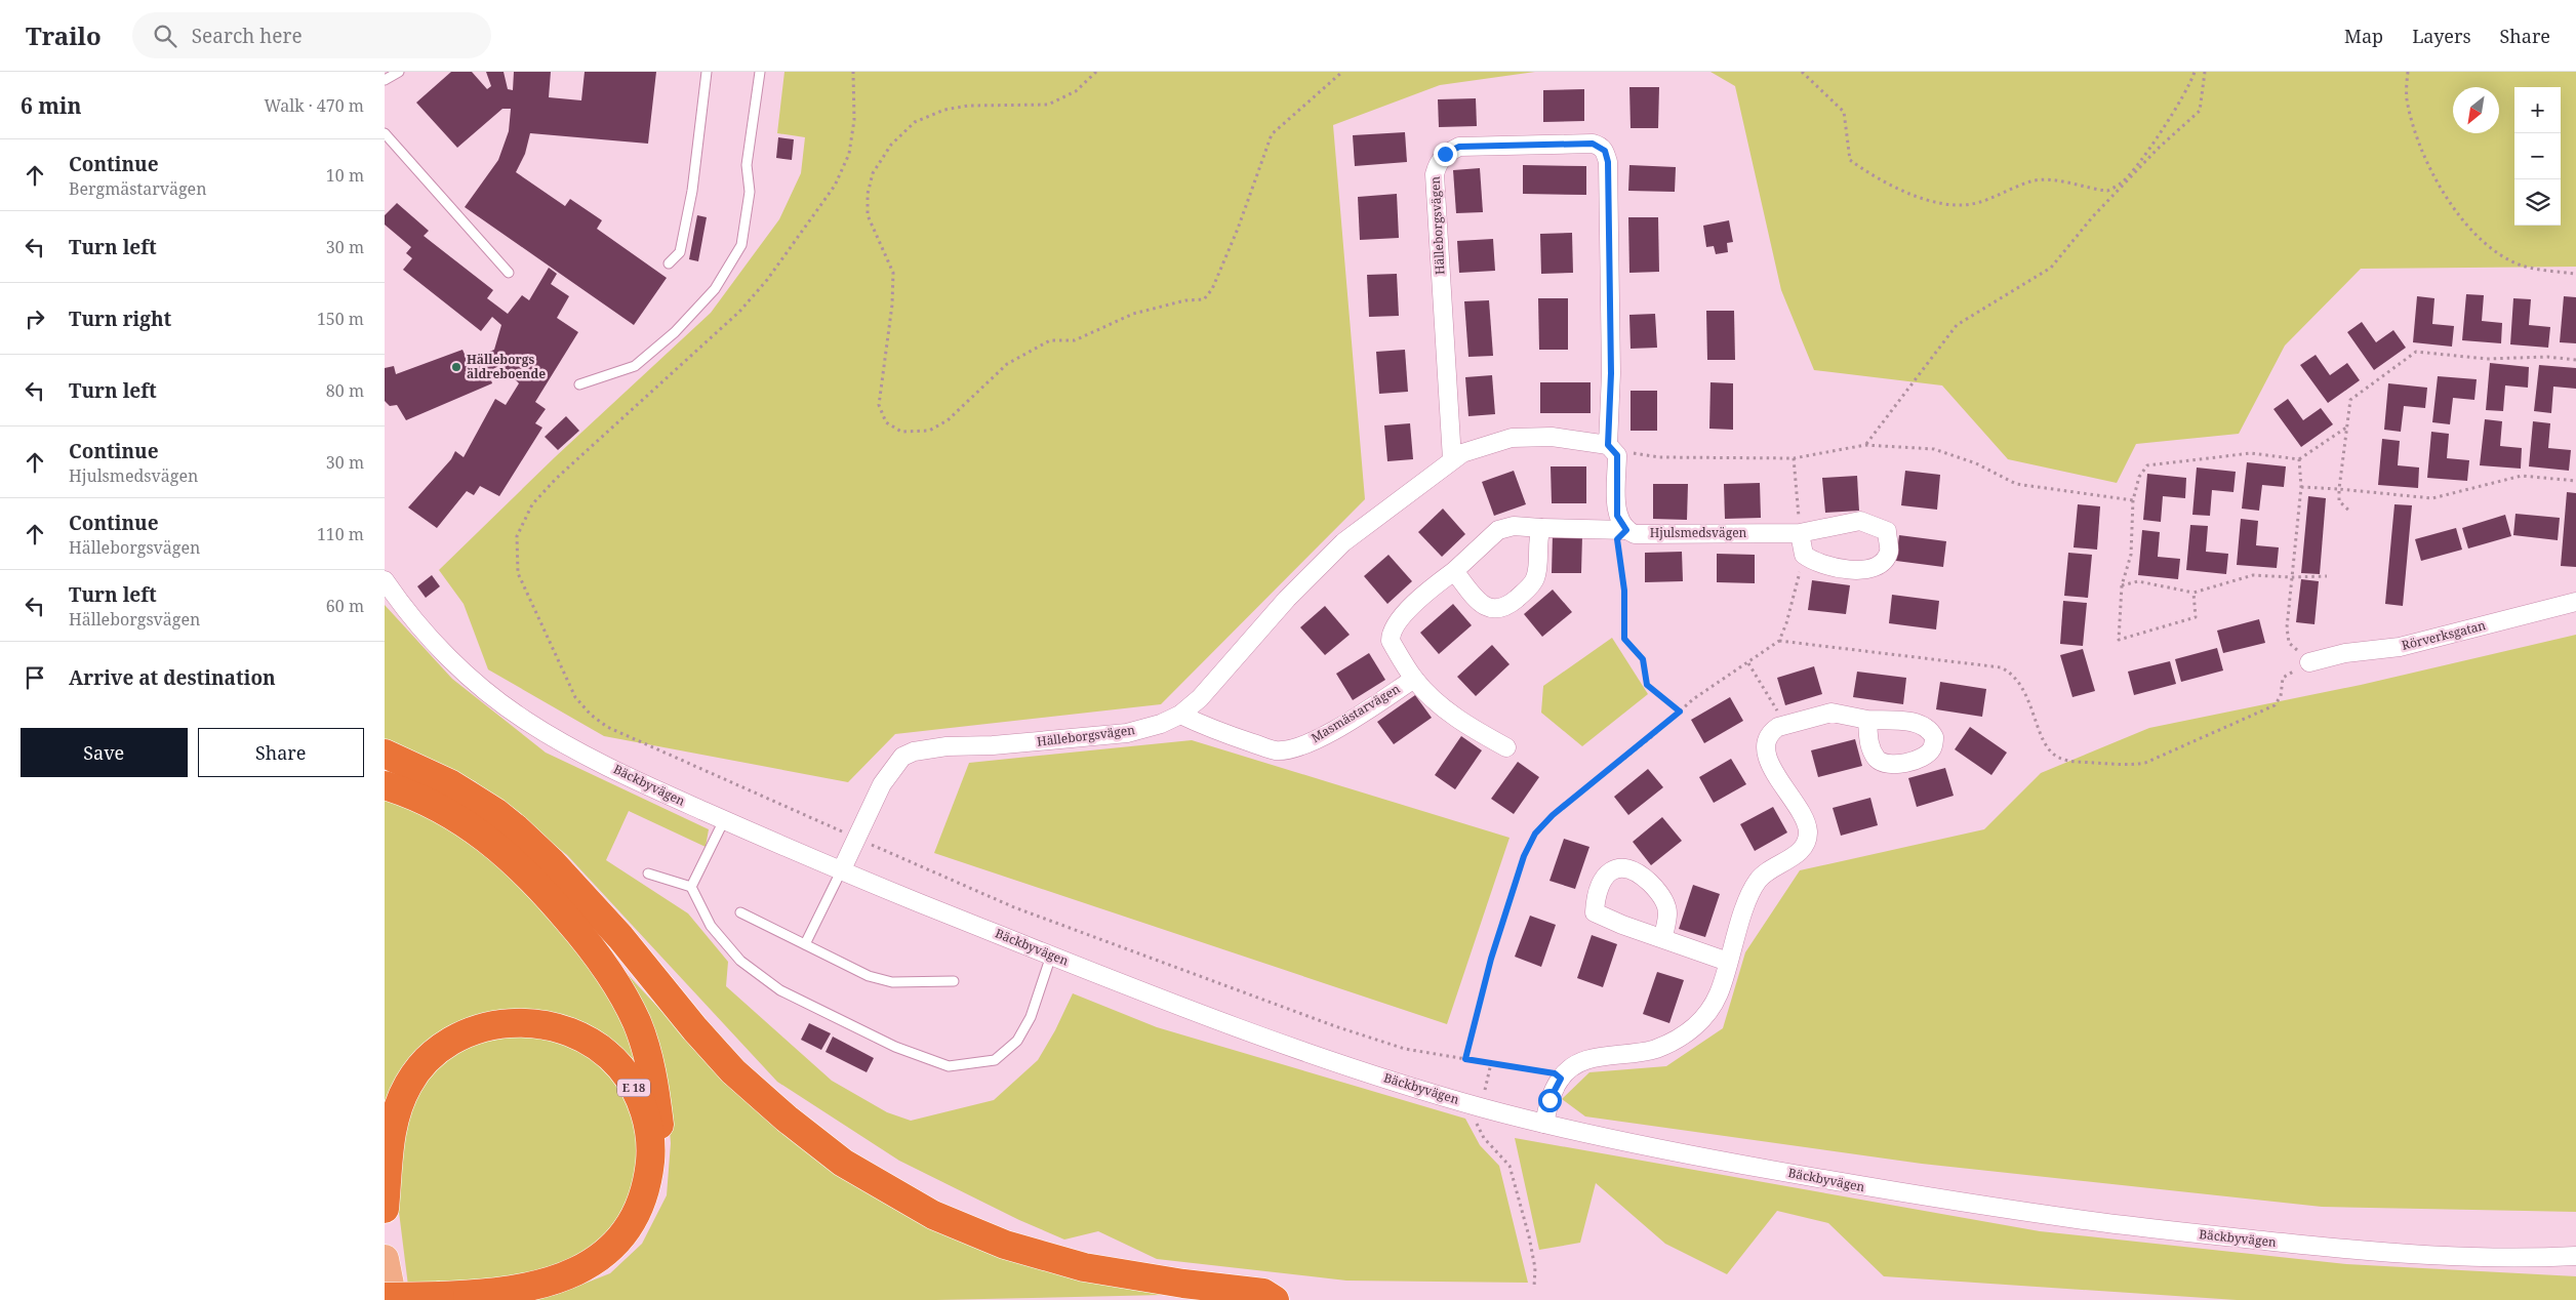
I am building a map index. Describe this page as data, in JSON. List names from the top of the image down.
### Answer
{
  "streets": {
    "highway": ["E 18"],
    "street": [
      "Hälleborgsvägen",
      "Hjulsmedsvägen",
      "Rörverksgatan",
      "Masmästarvägen",
      "Bäckbyvägen"
    ]
  },
  "crossings": [
    ["Hälleborgsvägen", "Masmästarvägen"],
    ["Hälleborgsvägen", "Bäckbyvägen"],
    ["Hjulsmedsvägen", "Masmästarvägen"]
  ],
  "places": ["Hälleborgs äldreboende"],
  "north": "bottom left",
  "page": {
    "header": "Trailo",
    "search": "Search here",
    "nav": ["Map", "Layers", "Share"],
    "heading": ["6 min", "Walk · 470 m"],
    "map_buttons": ["+", "−"],
    "list": [
      ["Continue", "Bergmästarvägen", "10 m"],
      ["Turn left", "30 m"],
      ["Turn right", "150 m"],
      ["Turn left", "80 m"],
      ["Continue", "Hjulsmedsvägen", "30 m"],
      ["Continue", "Hälleborgsvägen", "110 m"],
      ["Turn left", "Hälleborgsvägen", "60 m"],
      "Arrive at destination"
    ],
    "buttons": ["Save", "Share"]
  }
}
